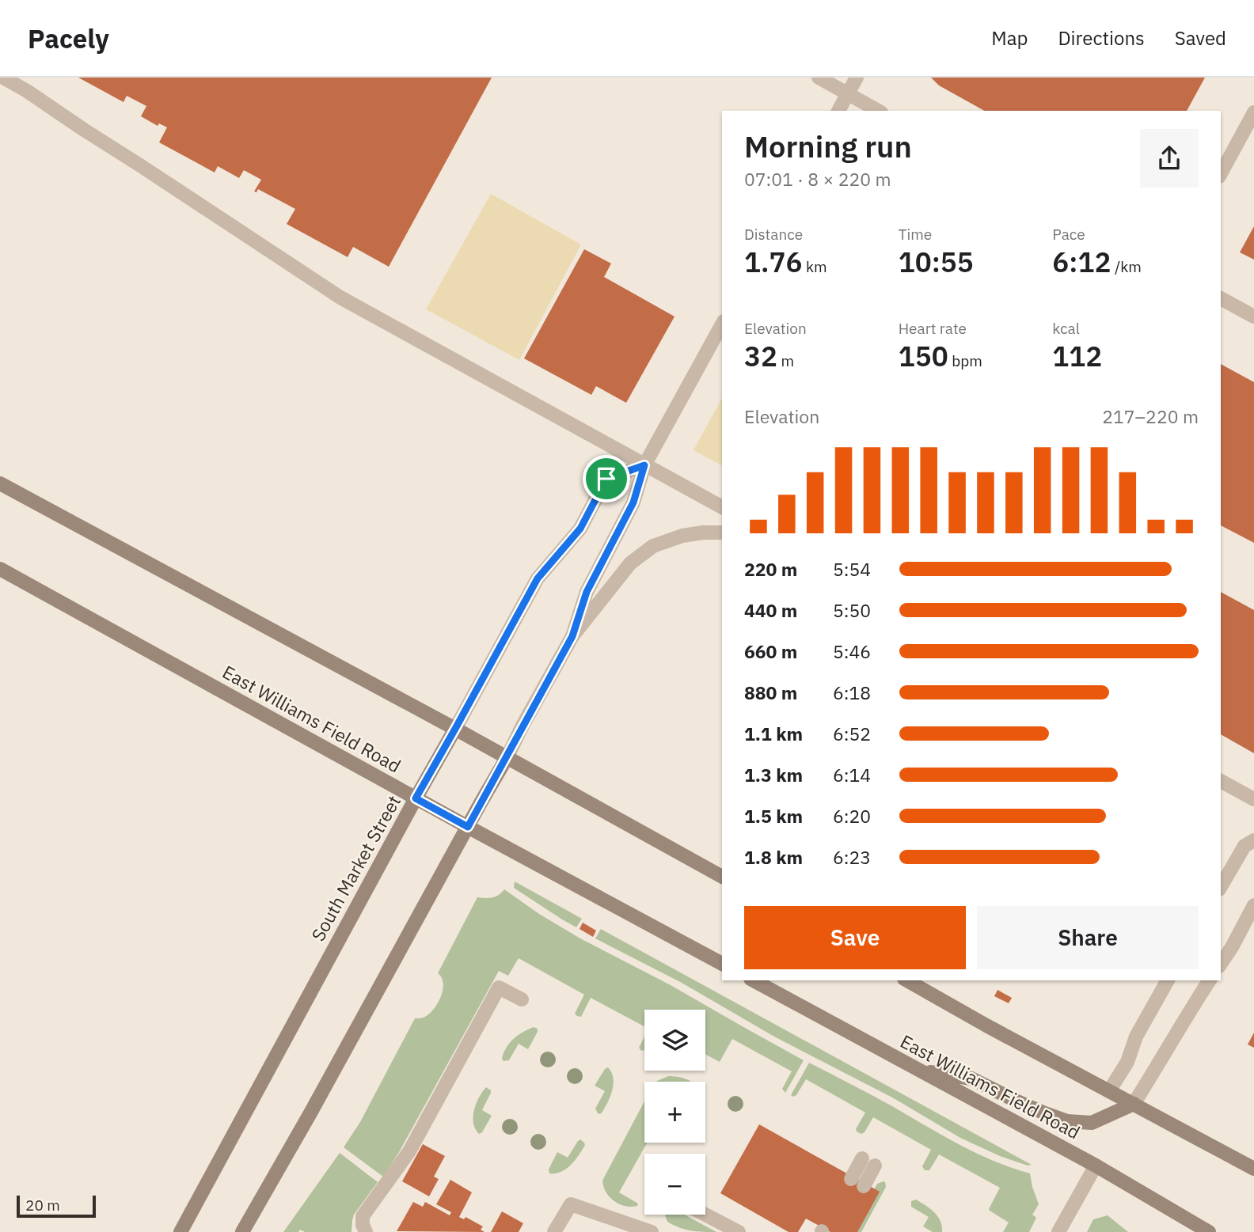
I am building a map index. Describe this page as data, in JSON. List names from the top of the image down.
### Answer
{
  "streets": {
    "main road": ["East Williams Field Road", "South Market Street"]
  },
  "crossings": [
    ["East Williams Field Road", "South Market Street"]
  ],
  "scale_bar": "20 m",
  "page": {
    "header": "Pacely",
    "nav": ["Map", "Directions", "Saved"],
    "heading": ["Morning run", "07:01 · 8 × 220 m"],
    "stats": [
      ["Distance", "1.76 km"],
      ["Time", "10:55"],
      ["Pace", "6:12 /km"],
      ["Elevation", "32 m"],
      ["Heart rate", "150 bpm"],
      ["kcal", "112"]
    ],
    "chart": ["Elevation", "217–220 m"],
    "list": [
      {
        "name": "220 m",
        "note": "5:54"
      },
      {
        "name": "440 m",
        "note": "5:50"
      },
      {
        "name": "660 m",
        "note": "5:46"
      },
      {
        "name": "880 m",
        "note": "6:18"
      },
      {
        "name": "1.1 km",
        "note": "6:52"
      },
      {
        "name": "1.3 km",
        "note": "6:14"
      },
      {
        "name": "1.5 km",
        "note": "6:20"
      },
      {
        "name": "1.8 km",
        "note": "6:23"
      }
    ],
    "buttons": ["Save", "Share"],
    "map_buttons": ["+", "−"],
    "scale": "20 m"
  }
}
